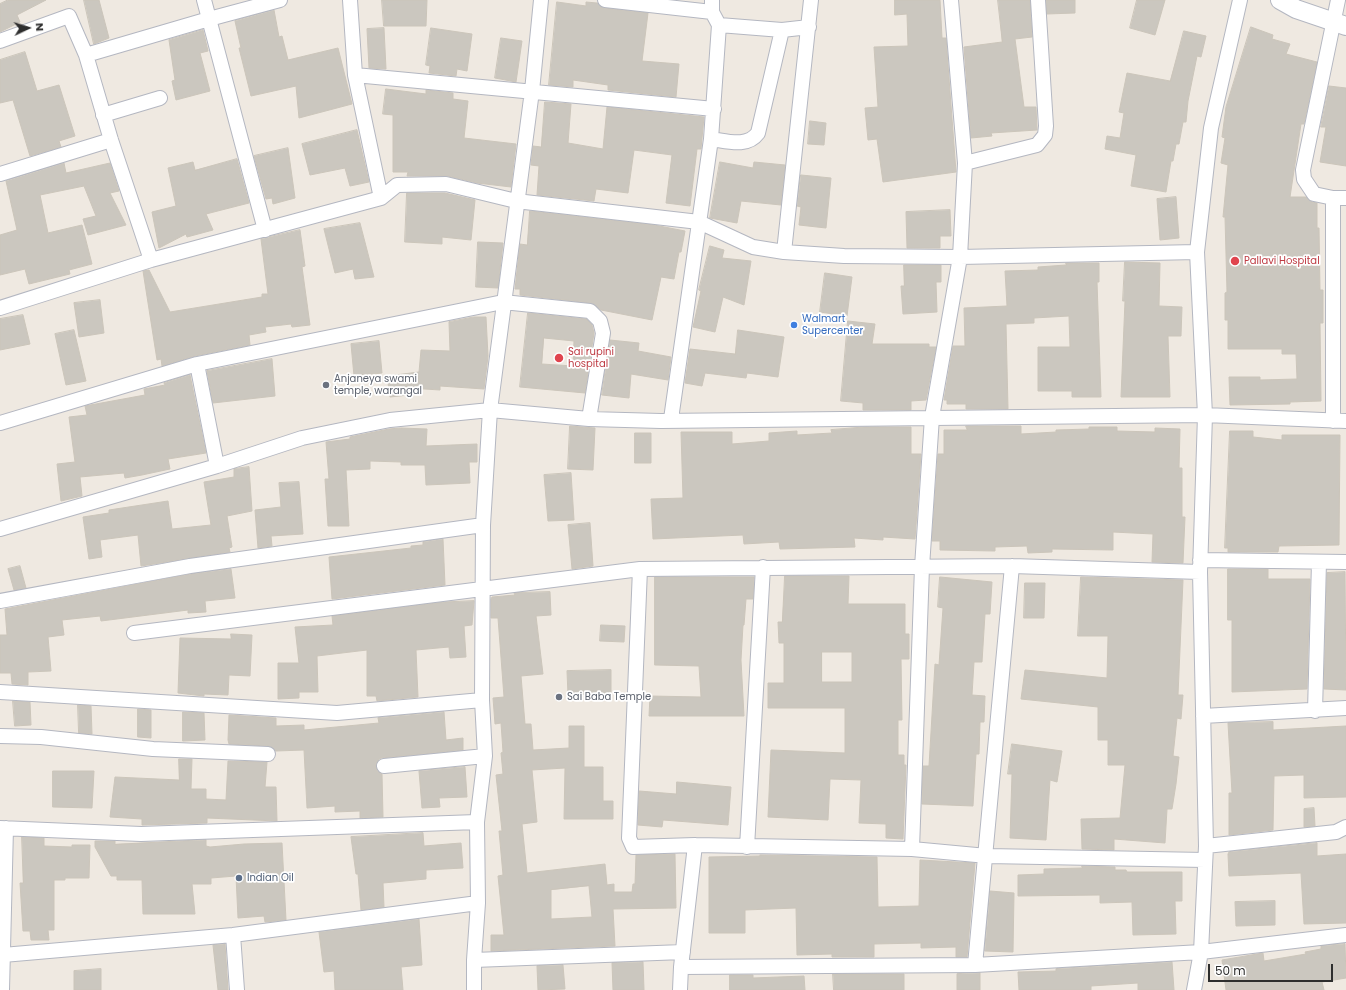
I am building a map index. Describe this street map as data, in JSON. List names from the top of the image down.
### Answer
{
  "places": [
    "Pallavi Hospital",
    "Walmart Supercenter",
    "Sai rupini hospital",
    "Anjaneya swami temple, warangal",
    "Sai Baba Temple",
    "Indian Oil"
  ],
  "scale_bar": "50 m",
  "north": "right"
}
